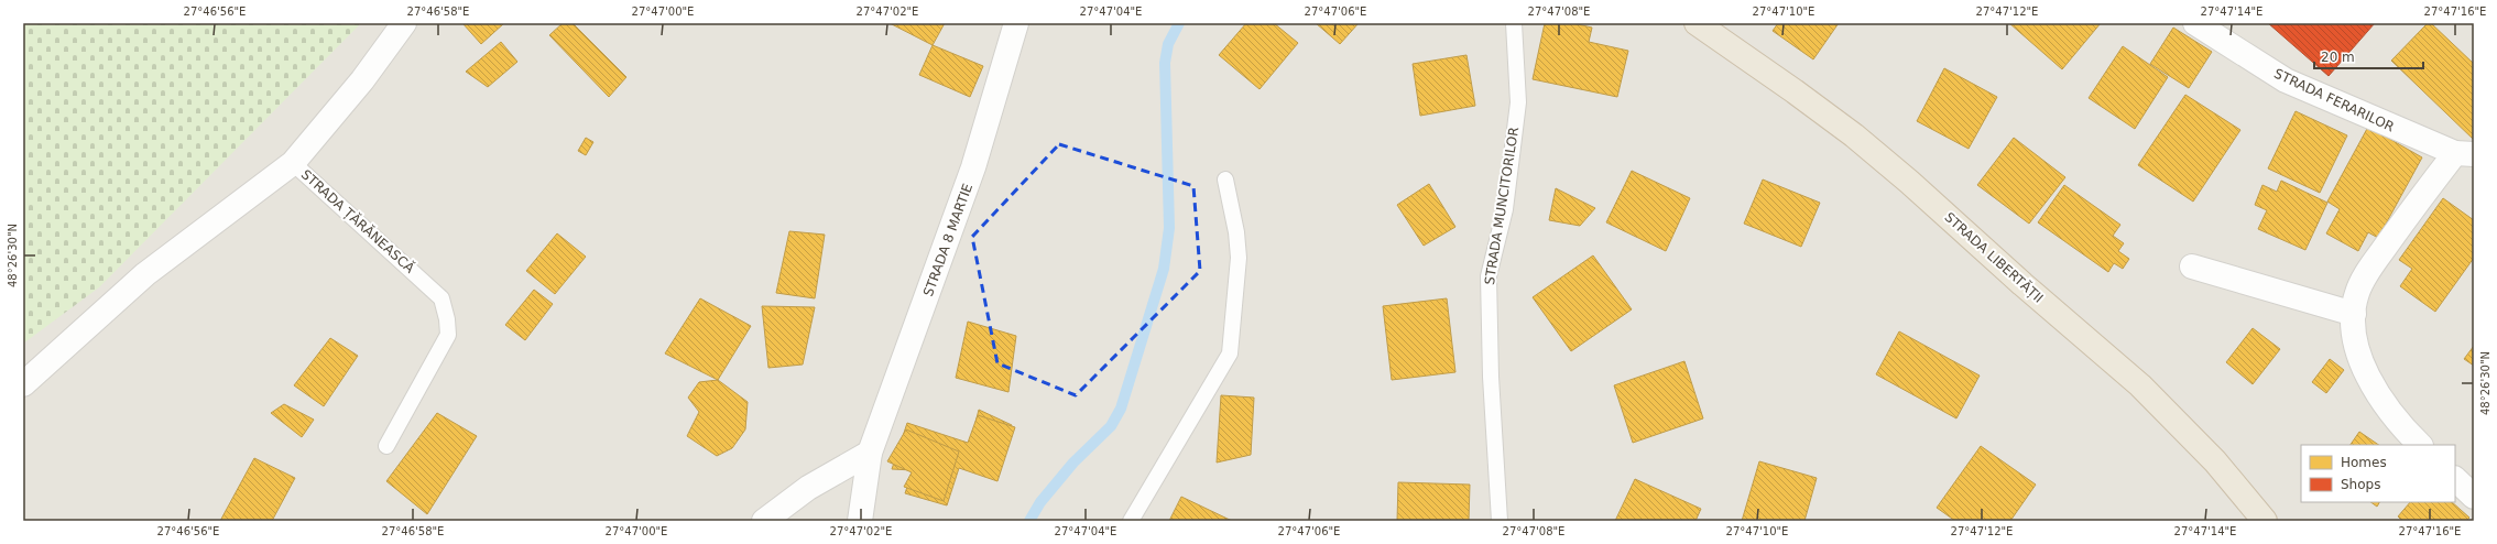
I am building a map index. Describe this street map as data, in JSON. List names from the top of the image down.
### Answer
{
  "streets": {
    "highway": ["STRADA LIBERTĂȚII"],
    "street": ["STRADA FERARILOR", "STRADA ȚĂRĂNEASCĂ", "STRADA 8 MARTIE"],
    "lane": ["STRADA MUNCITORILOR"]
  },
  "legend": ["Homes", "Shops"],
  "scale_bar": "20 m",
  "coordinates": [
    "27°46'56\"E",
    "27°46'58\"E",
    "27°47'00\"E",
    "27°47'02\"E",
    "27°47'04\"E",
    "27°47'06\"E",
    "27°47'08\"E",
    "27°47'10\"E",
    "27°47'12\"E",
    "27°47'14\"E",
    "27°47'16\"E",
    "48°26'30\"N"
  ]
}
